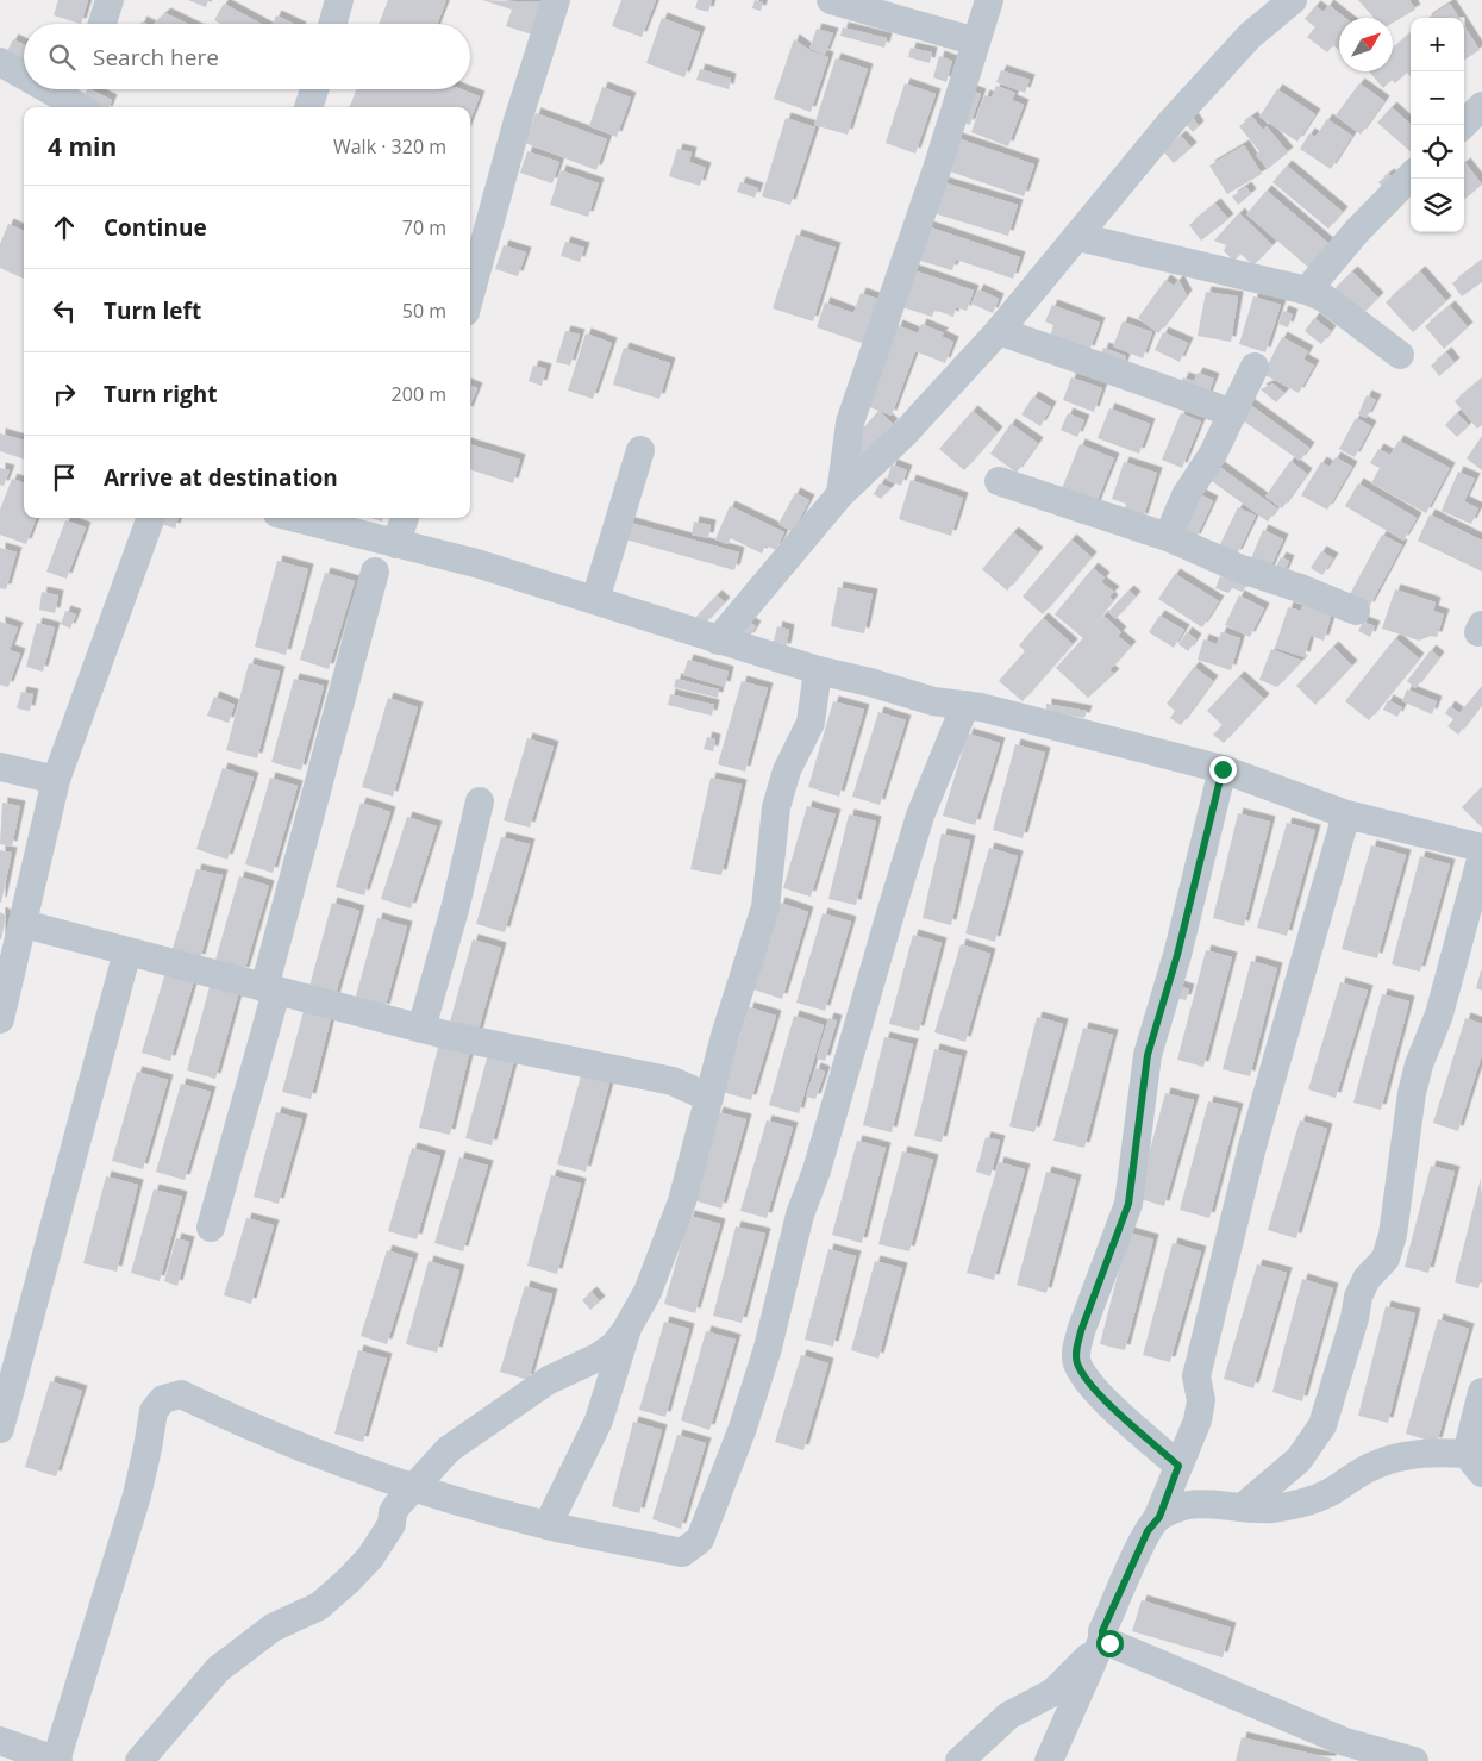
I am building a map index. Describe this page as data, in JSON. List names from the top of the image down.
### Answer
{
  "north": "top right",
  "page": {
    "map_buttons": ["+", "−"],
    "search": "Search here",
    "heading": ["4 min", "Walk · 320 m"],
    "list": [
      ["Continue", "70 m"],
      ["Turn left", "50 m"],
      ["Turn right", "200 m"],
      "Arrive at destination"
    ]
  }
}
